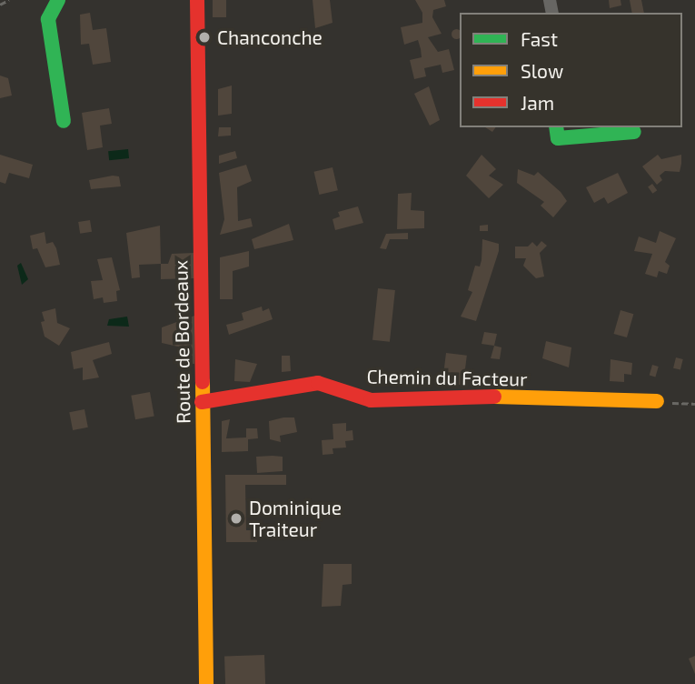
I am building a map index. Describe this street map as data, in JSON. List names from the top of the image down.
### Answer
{
  "streets": {
    "main road": ["Route de Bordeaux", "Chemin du Facteur"]
  },
  "crossings": [
    ["Route de Bordeaux", "Chemin du Facteur"]
  ],
  "places": ["Chanconche", "Dominique Traiteur"],
  "legend": ["Fast", "Slow", "Jam"]
}
